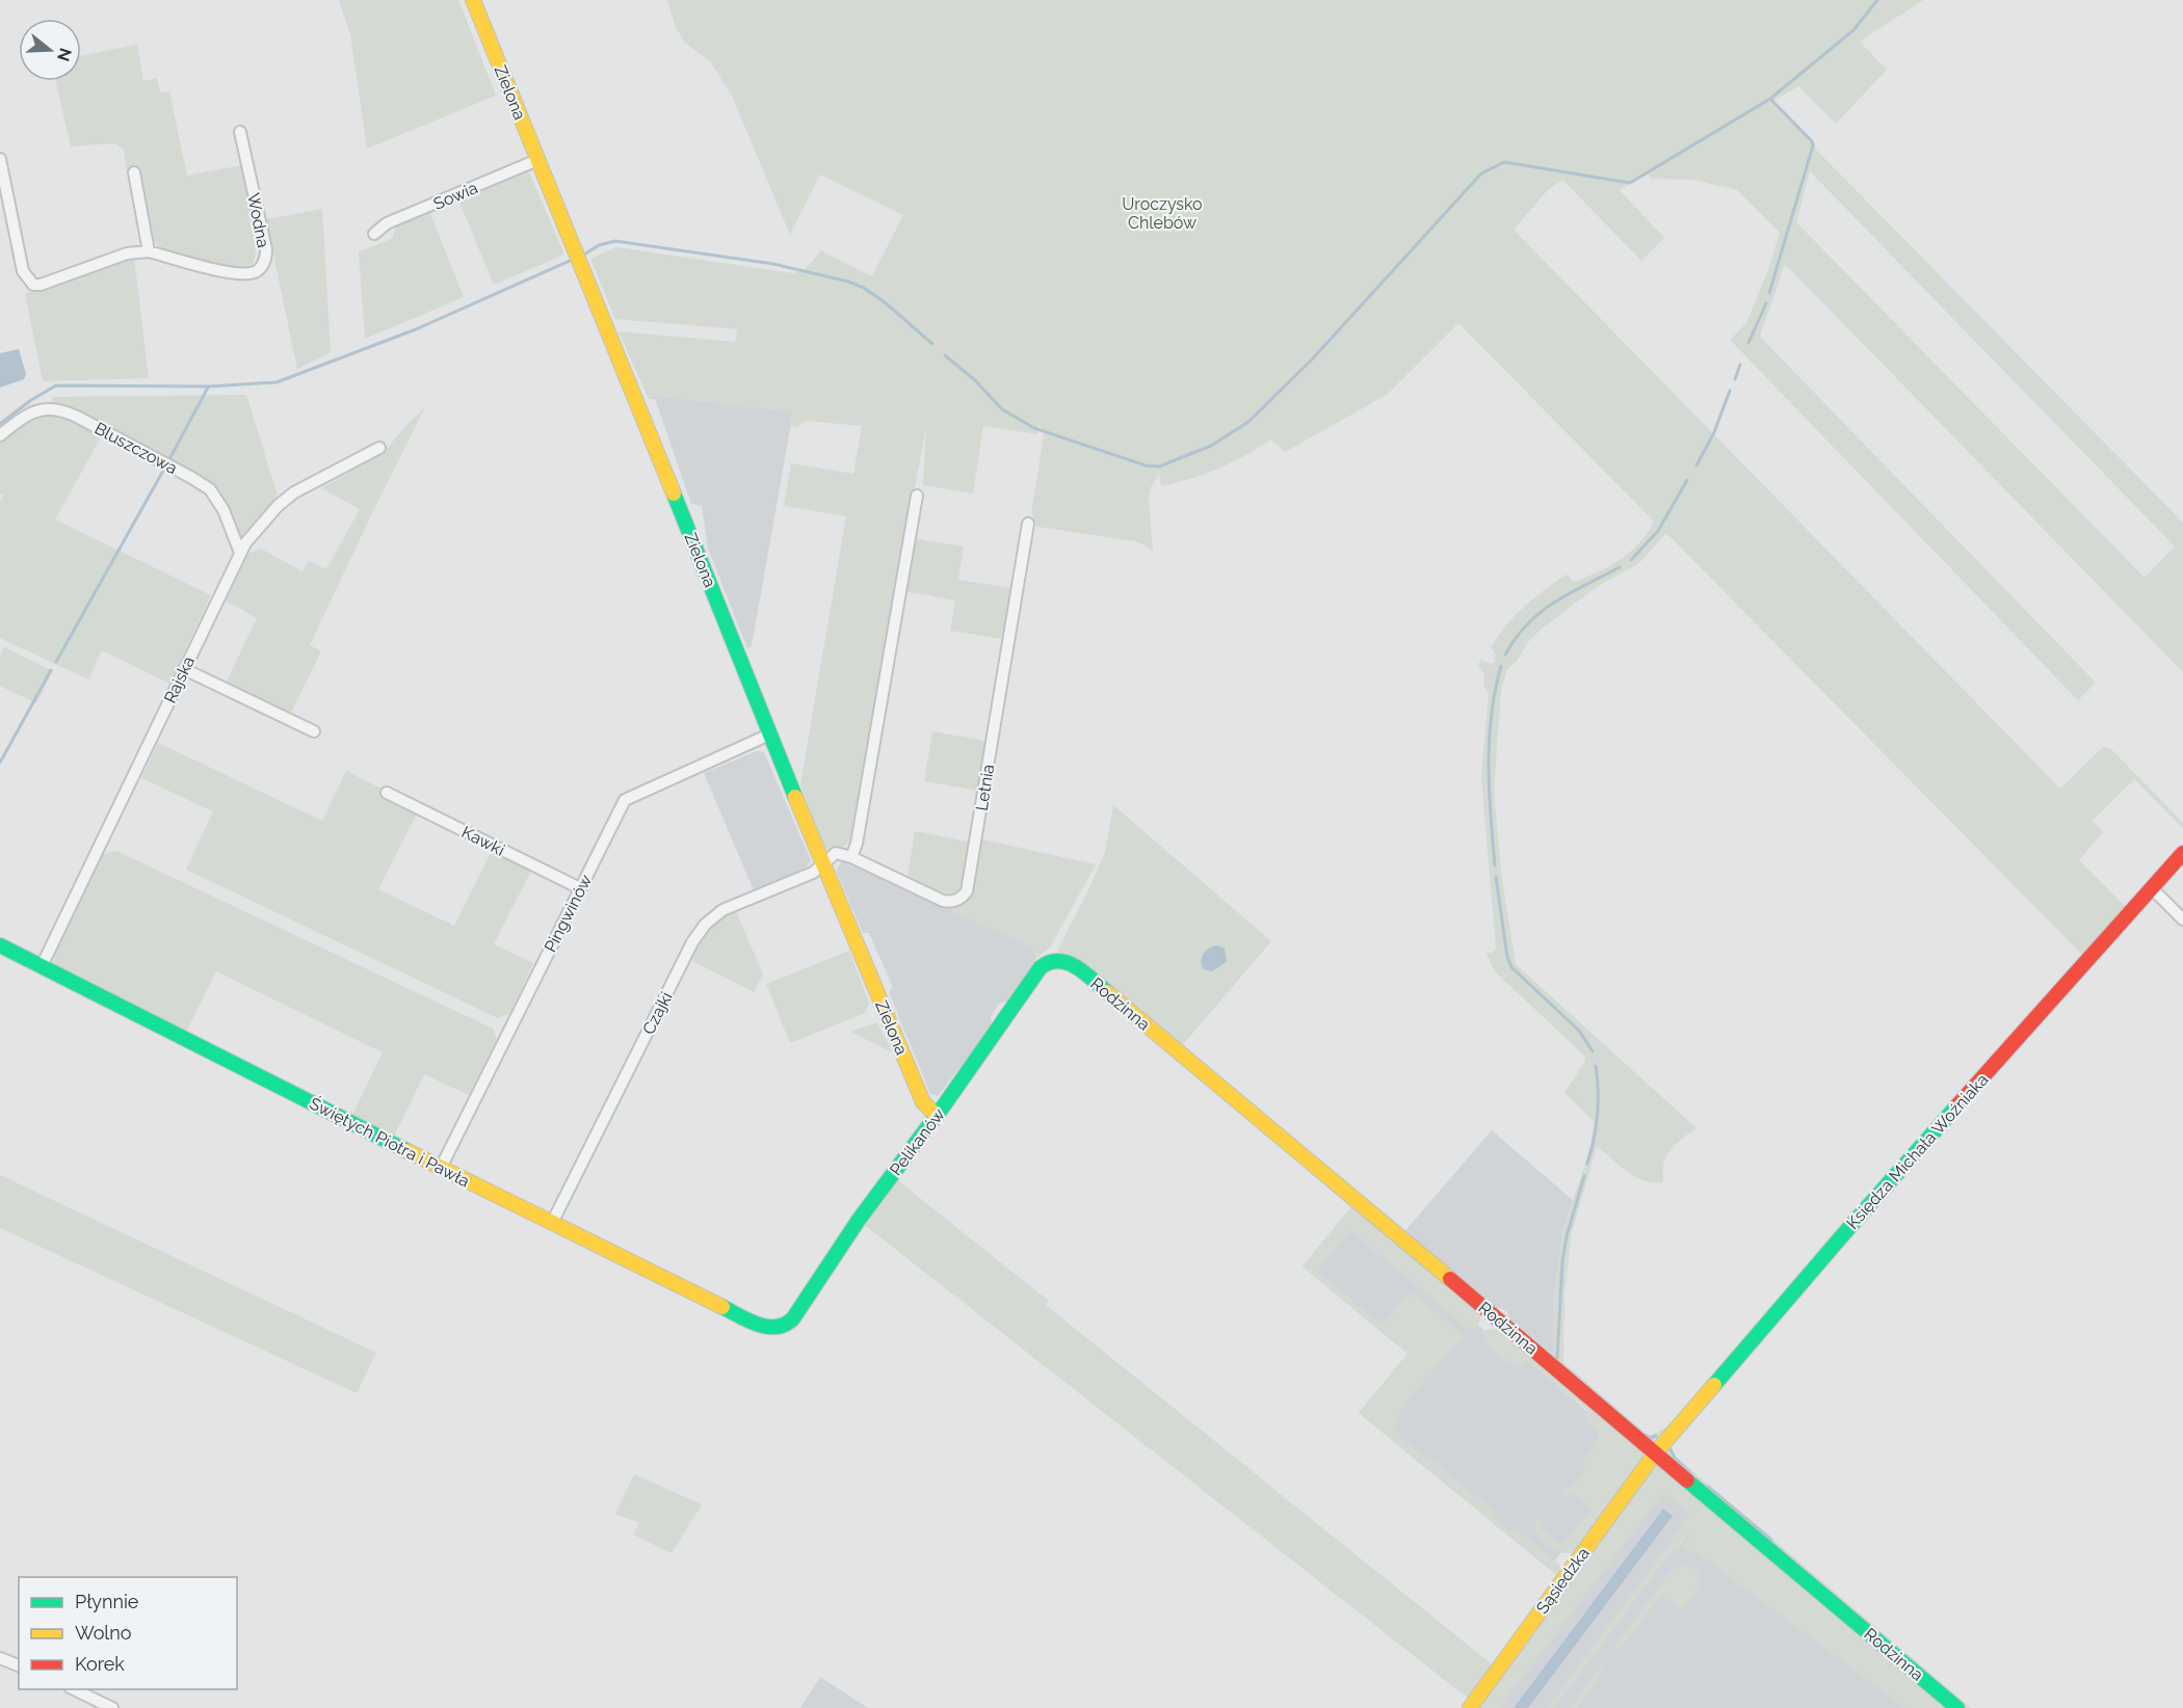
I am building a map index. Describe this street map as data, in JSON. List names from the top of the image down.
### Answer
{
  "streets": {
    "street": [
      "Zielona",
      "Sowia",
      "Wodna",
      "Bluszczowa",
      "Rajska",
      "Letnia",
      "Kawki",
      "Pingwinów",
      "Rodzinna",
      "Czajki",
      "Świętych Piotra i Pawła",
      "Pelikanów",
      "Księdza Michała Woźniaka",
      "Sąsiedzka"
    ]
  },
  "crossings": [
    ["Zielona", "Sowia"],
    ["Zielona", "Pingwinów"],
    ["Zielona", "Czajki"],
    ["Zielona", "Pelikanów"],
    ["Bluszczowa", "Rajska"],
    ["Rajska", "Świętych Piotra i Pawła"],
    ["Kawki", "Pingwinów"],
    ["Pingwinów", "Świętych Piotra i Pawła"],
    ["Rodzinna", "Pelikanów"],
    ["Rodzinna", "Księdza Michała Woźniaka"],
    ["Rodzinna", "Sąsiedzka"],
    ["Czajki", "Świętych Piotra i Pawła"],
    ["Świętych Piotra i Pawła", "Pelikanów"],
    ["Księdza Michała Woźniaka", "Sąsiedzka"]
  ],
  "parks": ["Uroczysko Chlebów"],
  "legend": ["Płynnie", "Wolno", "Korek"],
  "north": "right"
}
